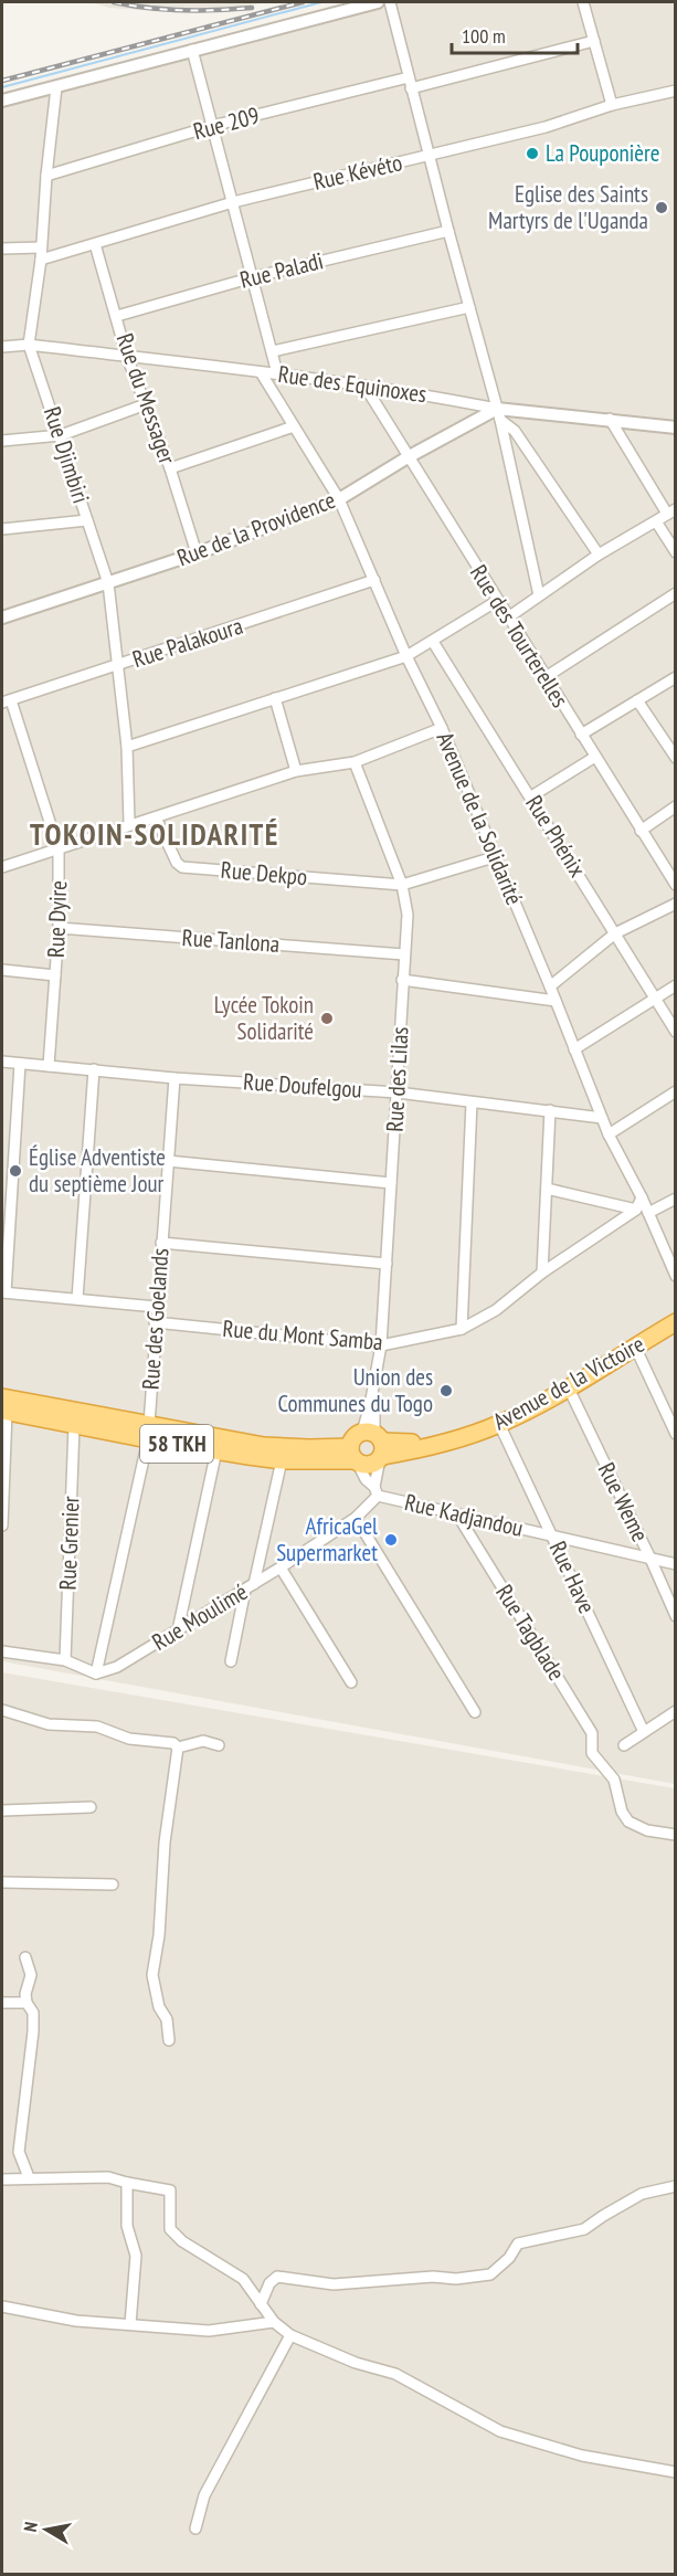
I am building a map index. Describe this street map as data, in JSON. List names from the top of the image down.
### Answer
{
  "streets": {
    "highway": ["Avenue de la Victoire", "58 TKH"],
    "street": [
      "Rue 209",
      "Rue Kévéto",
      "Rue Paladi",
      "Rue des Equinoxes",
      "Rue du Messager",
      "Rue Djimbiri",
      "Rue de la Providence",
      "Rue des Tourterelles",
      "Rue Palakoura",
      "Avenue de la Solidarité",
      "Rue Phénix",
      "Rue Dekpo",
      "Rue Dyire",
      "Rue Tanlona",
      "Rue des Lilas",
      "Rue Doufelgou",
      "Rue des Goelands",
      "Rue du Mont Samba",
      "Rue Weme",
      "Rue Kadjandou",
      "Rue Grenier",
      "Rue Have",
      "Rue Moulimé",
      "Rue Tagblade"
    ]
  },
  "crossings": [
    ["Rue 209", "Rue Djimbiri"],
    ["Rue Kévéto", "Rue du Messager"],
    ["Rue Kévéto", "Rue Djimbiri"],
    ["Rue Paladi", "Rue du Messager"],
    ["Rue des Equinoxes", "Rue du Messager"],
    ["Rue des Equinoxes", "Rue Djimbiri"],
    ["Rue des Equinoxes", "Rue de la Providence"],
    ["Rue des Equinoxes", "Rue des Tourterelles"],
    ["Rue des Equinoxes", "Avenue de la Solidarité"],
    ["Rue du Messager", "Rue de la Providence"],
    ["Rue Djimbiri", "Rue de la Providence"],
    ["Rue Djimbiri", "Rue Palakoura"],
    ["Rue de la Providence", "Rue des Tourterelles"],
    ["Rue de la Providence", "Avenue de la Solidarité"],
    ["Rue Palakoura", "Avenue de la Solidarité"],
    ["Rue Palakoura", "Rue Dyire"],
    ["Avenue de la Solidarité", "Rue Doufelgou"],
    ["Rue Dekpo", "Rue des Lilas"],
    ["Rue Dyire", "Rue Tanlona"],
    ["Rue Dyire", "Rue Doufelgou"],
    ["Rue Tanlona", "Rue des Lilas"],
    ["Rue des Lilas", "Rue Doufelgou"],
    ["Rue des Lilas", "Rue du Mont Samba"],
    ["Rue des Lilas", "Avenue de la Victoire"],
    ["Rue des Lilas", "Rue Kadjandou"],
    ["Rue Doufelgou", "Rue des Goelands"],
    ["Rue des Goelands", "Rue du Mont Samba"],
    ["Rue des Goelands", "58 TKH"],
    ["Rue des Goelands", "Rue Moulimé"],
    ["Avenue de la Victoire", "Rue Weme"],
    ["Avenue de la Victoire", "Rue Kadjandou"],
    ["Avenue de la Victoire", "Rue Have"],
    ["58 TKH", "Rue Kadjandou"],
    ["58 TKH", "Rue Grenier"],
    ["Rue Weme", "Rue Kadjandou"],
    ["Rue Kadjandou", "Rue Have"],
    ["Rue Kadjandou", "Rue Moulimé"],
    ["Rue Kadjandou", "Rue Tagblade"]
  ],
  "districts": ["TOKOIN-SOLIDARITÉ"],
  "places": [
    "La Pouponière",
    "Eglise des Saints Martyrs de l'Uganda",
    "Lycée Tokoin Solidarité",
    "Église Adventiste du septième Jour",
    "Union des Communes du Togo",
    "AfricaGel Supermarket"
  ],
  "scale_bar": "100 m",
  "north": "left"
}
